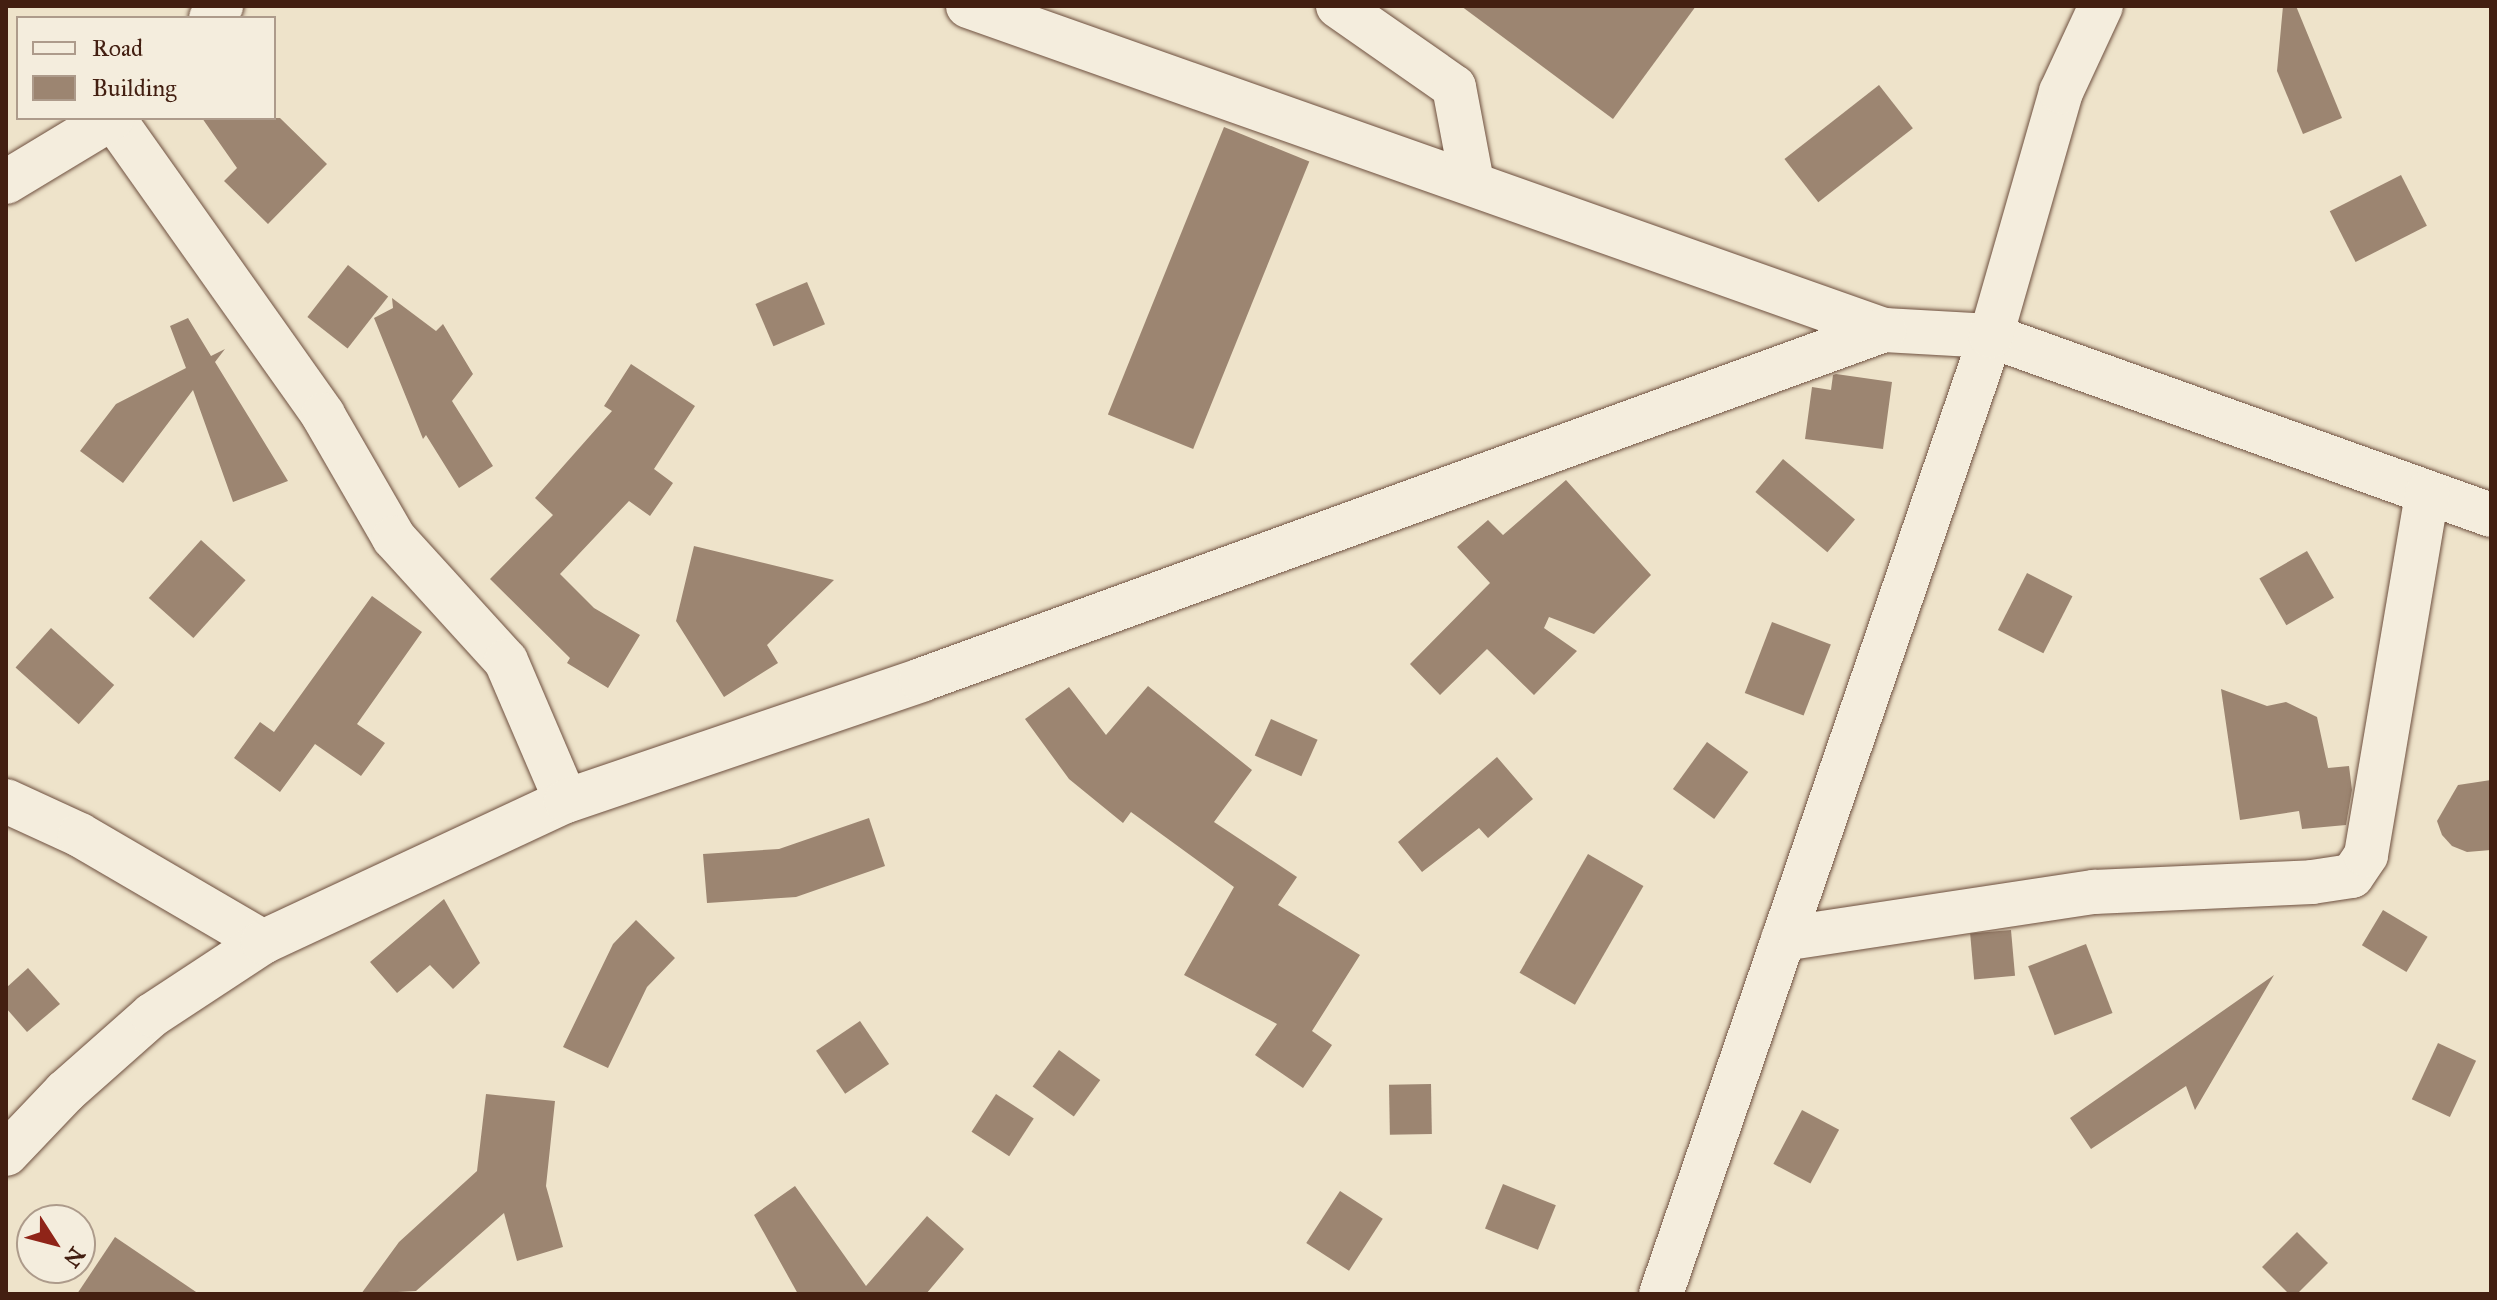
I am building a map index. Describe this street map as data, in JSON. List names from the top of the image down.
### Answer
{
  "legend": ["Road", "Building"],
  "north": "bottom right"
}
